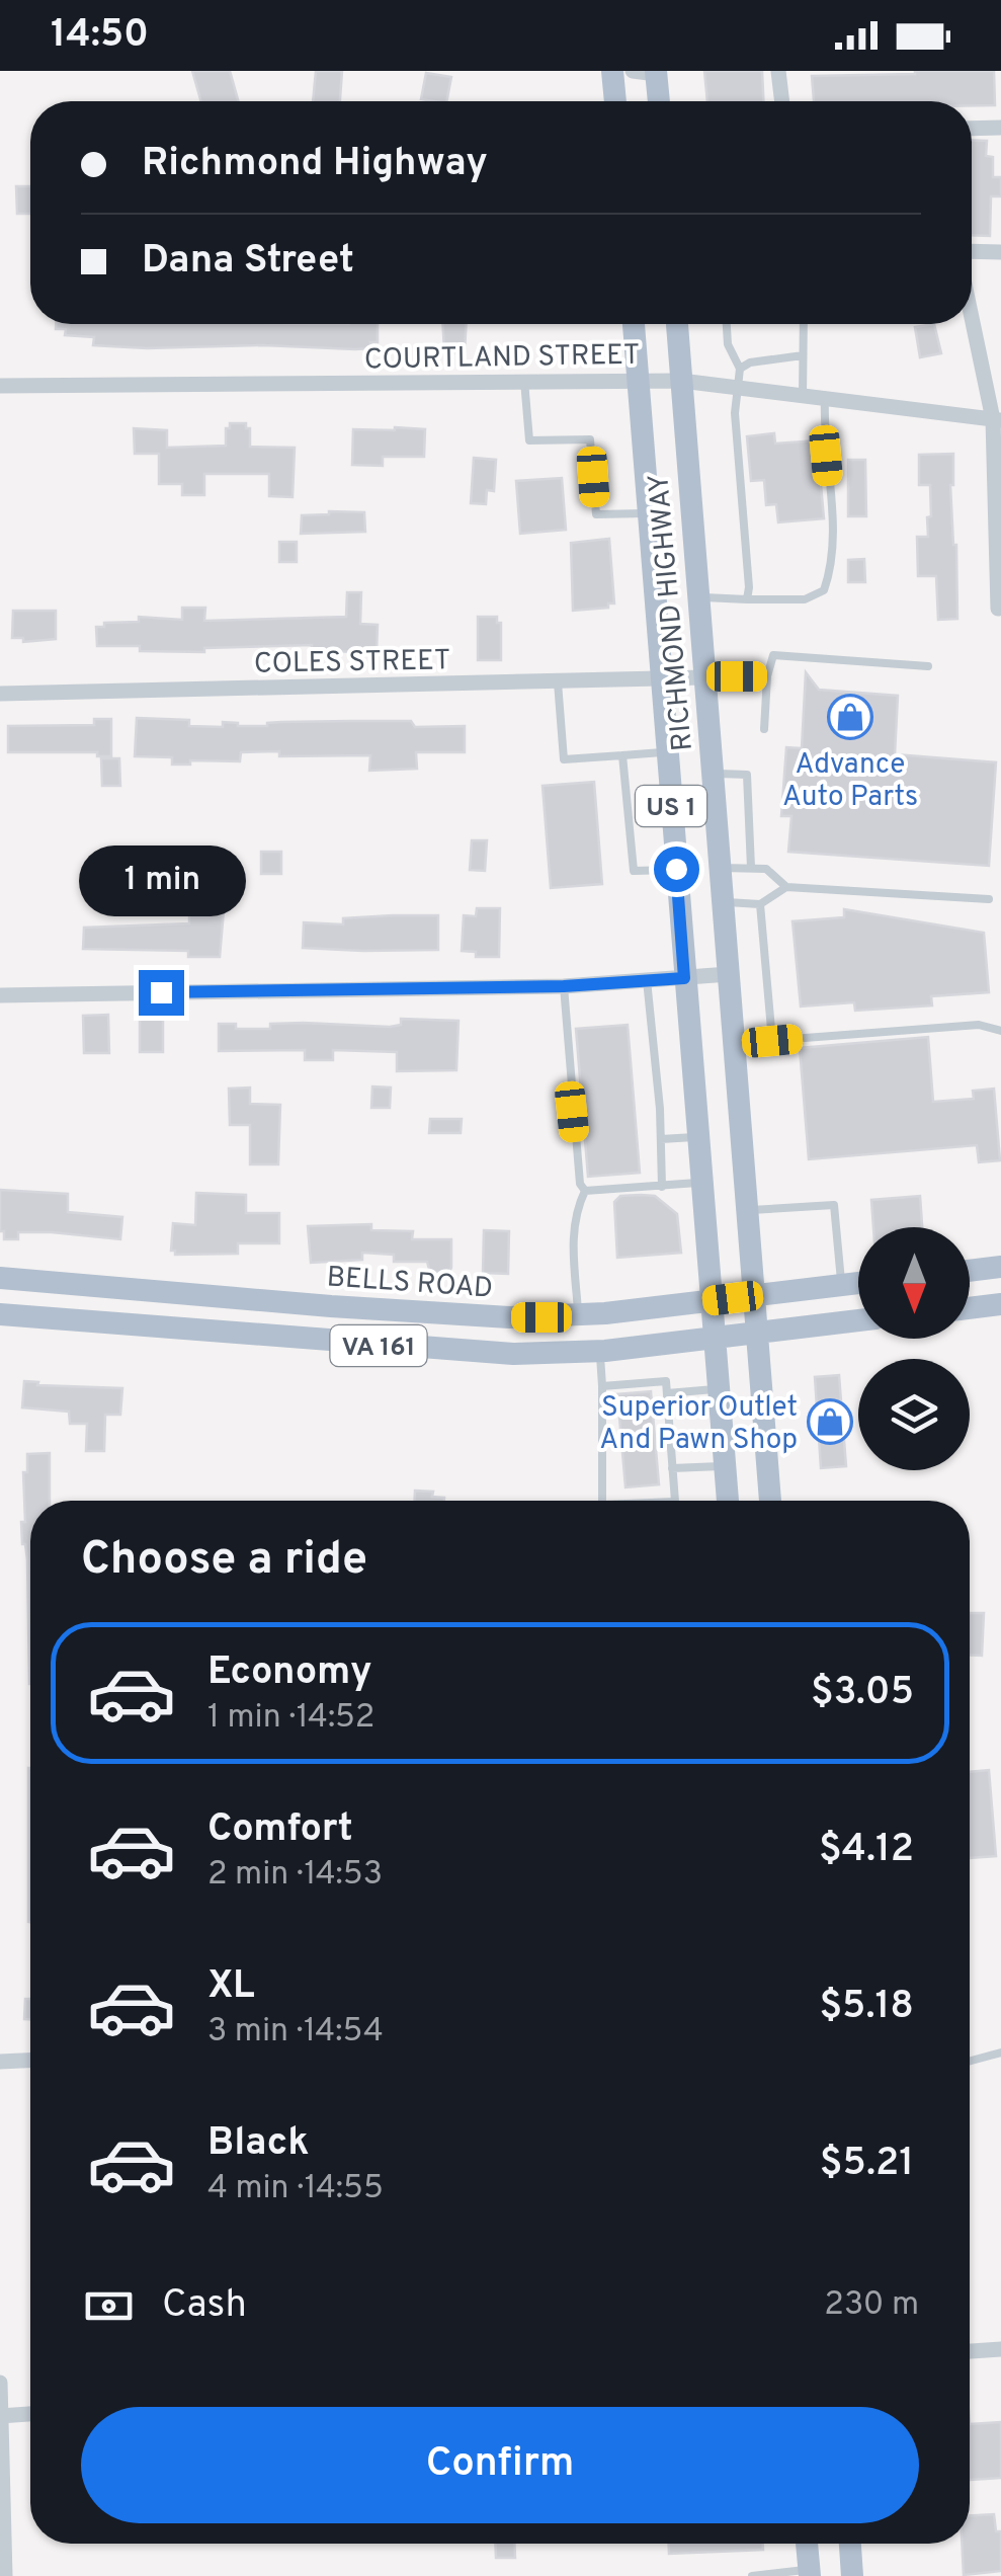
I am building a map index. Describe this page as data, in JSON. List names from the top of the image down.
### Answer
{
  "streets": {
    "main road": [
      "RICHMOND HIGHWAY",
      "US 1",
      "BELLS ROAD",
      "VA 161"
    ],
    "street": ["COURTLAND STREET", "COLES STREET"]
  },
  "crossings": [
    ["COURTLAND STREET", "RICHMOND HIGHWAY"],
    ["RICHMOND HIGHWAY", "COLES STREET"],
    ["RICHMOND HIGHWAY", "BELLS ROAD"],
    ["RICHMOND HIGHWAY", "VA 161"]
  ],
  "places": {
    "shop": ["Advance Auto Parts", "Superior Outlet And Pawn Shop"]
  },
  "north": "bottom",
  "page": {
    "status": "14:50",
    "banner": ["Richmond Highway", "Dana Street"],
    "bubble": "1 min",
    "heading": "Choose a ride",
    "list": [
      {
        "name": "Economy",
        "note": "1 min · 14:52",
        "value": "$3.05"
      },
      {
        "name": "Comfort",
        "note": "2 min · 14:53",
        "value": "$4.12"
      },
      {
        "name": "XL",
        "note": "3 min · 14:54",
        "value": "$5.18"
      },
      {
        "name": "Black",
        "note": "4 min · 14:55",
        "value": "$5.21"
      }
    ],
    "pay": ["Cash", "230 m"],
    "buttons": "Confirm"
  }
}
